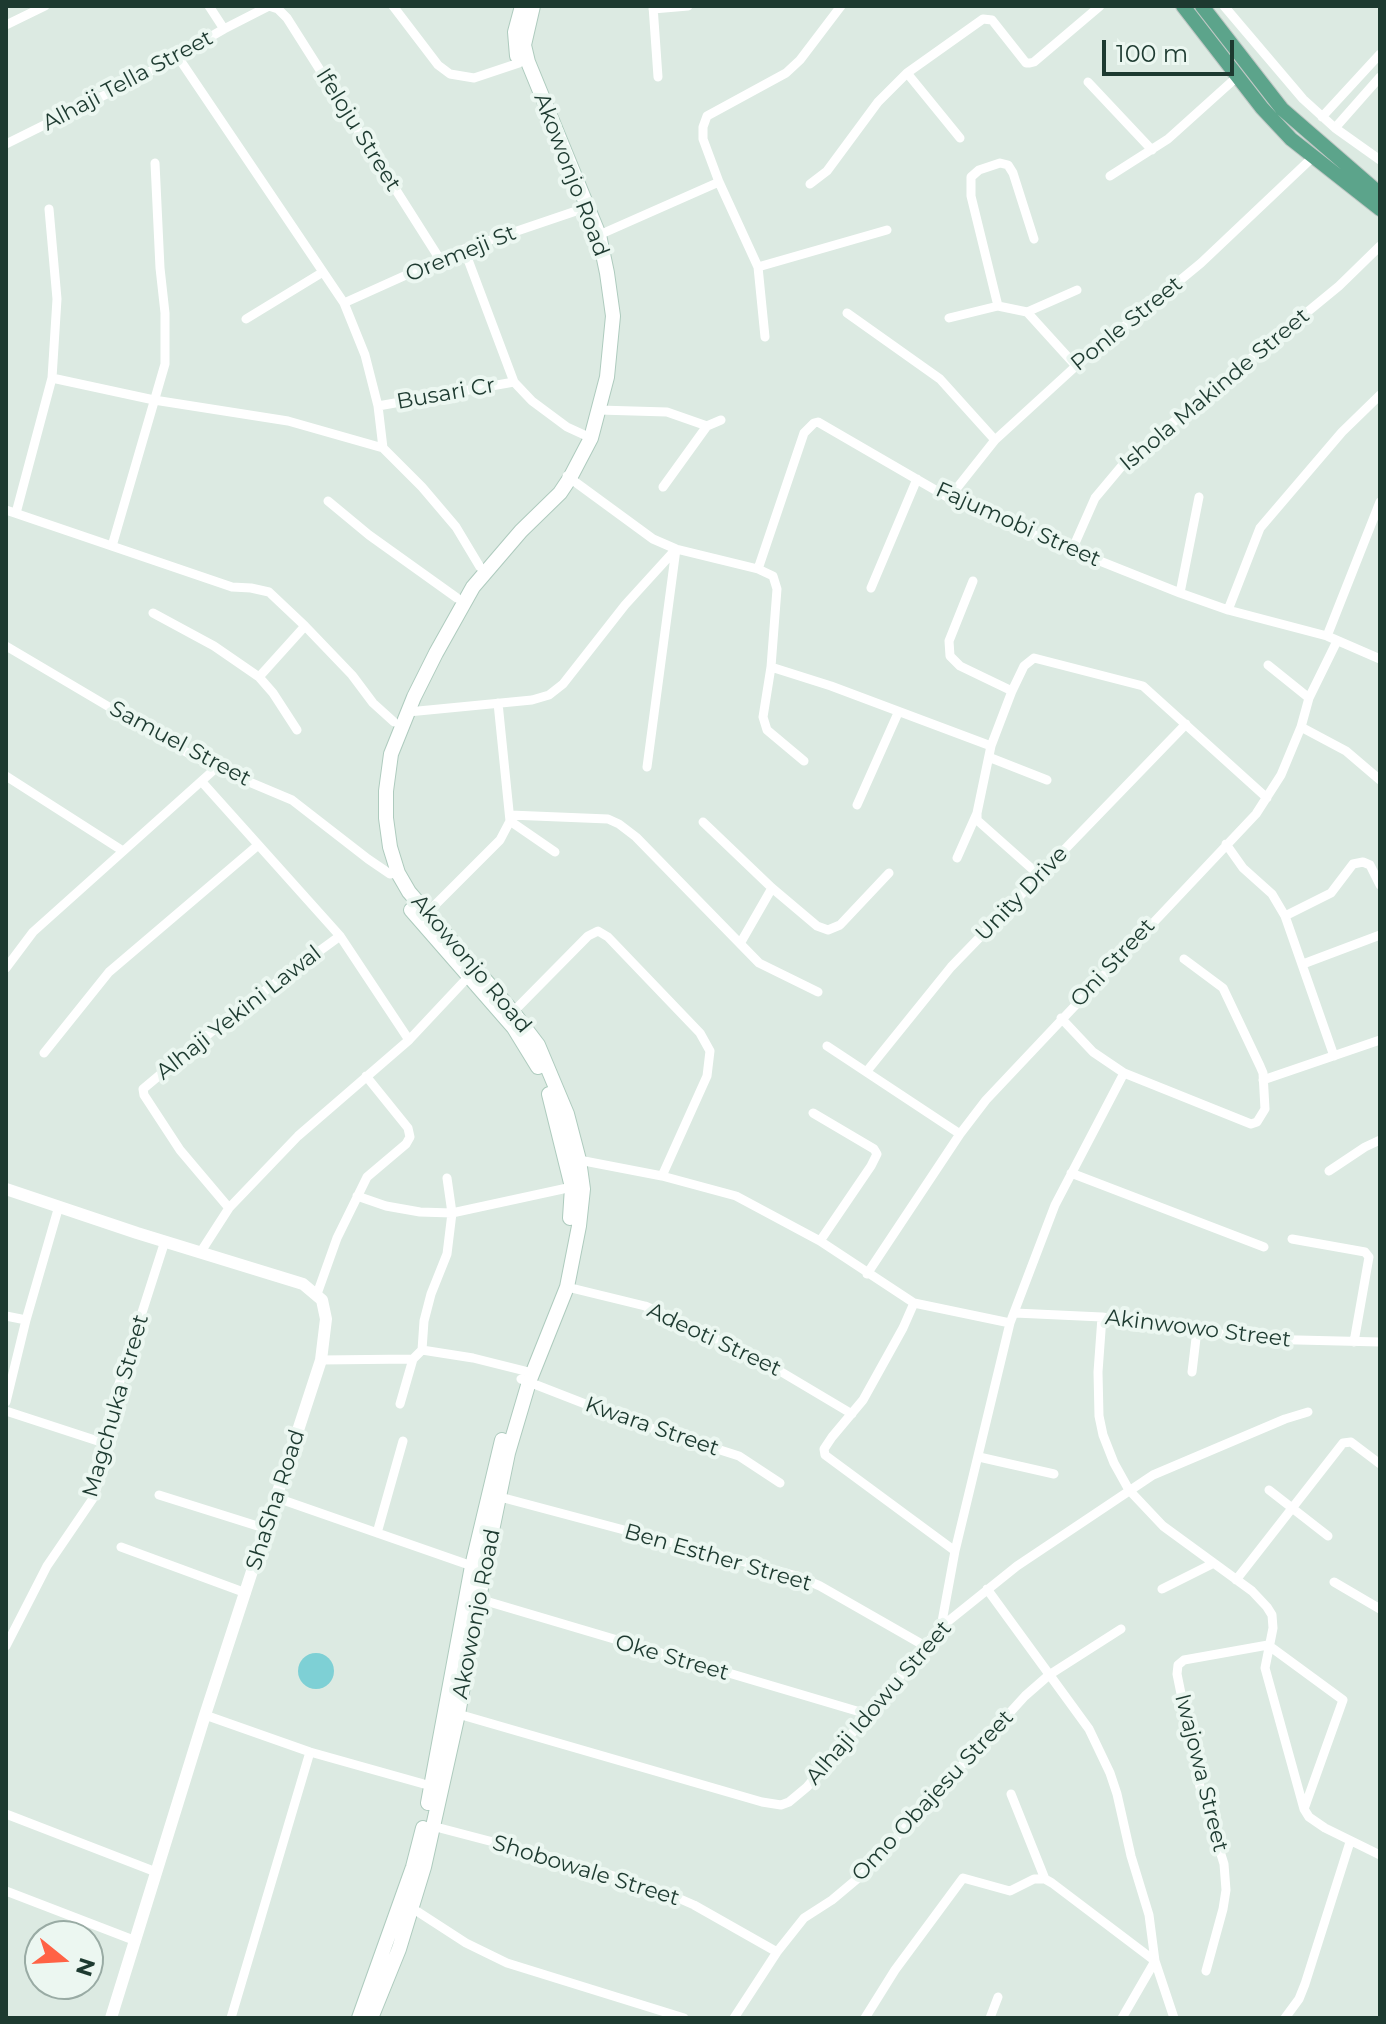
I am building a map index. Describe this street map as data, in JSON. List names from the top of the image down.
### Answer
{
  "streets": {
    "main road": ["Akowonjo Road"],
    "street": [
      "Alhaji Tella Street",
      "Ifeloju Street",
      "Oremeji St",
      "Ponle Street",
      "Ishola Makinde Street",
      "Busari Cr",
      "Fajumobi Street",
      "Samuel Street",
      "Unity Drive",
      "Oni Street",
      "Alhaji Yekini Lawal",
      "Akinwowo Street",
      "Adeoti Street",
      "Magchuka Street",
      "Kwara Street",
      "ShaSha Road",
      "Ben Esther Street",
      "Oke Street",
      "Alhaji Idowu Street",
      "Iwajowa Street",
      "Omo Obajesu Street",
      "Shobowale Street"
    ]
  },
  "crossings": [
    ["Alhaji Tella Street", "Ifeloju Street"],
    ["Ifeloju Street", "Oremeji St"],
    ["Akowonjo Road", "Oremeji St"],
    ["Akowonjo Road", "Busari Cr"],
    ["Akowonjo Road", "Samuel Street"],
    ["Akowonjo Road", "Adeoti Street"],
    ["Akowonjo Road", "Kwara Street"],
    ["Akowonjo Road", "Ben Esther Street"],
    ["Akowonjo Road", "Oke Street"],
    ["Akowonjo Road", "Alhaji Idowu Street"],
    ["Akowonjo Road", "Shobowale Street"],
    ["Ponle Street", "Fajumobi Street"],
    ["Ishola Makinde Street", "Fajumobi Street"],
    ["Fajumobi Street", "Oni Street"],
    ["Ben Esther Street", "Alhaji Idowu Street"],
    ["Oke Street", "Alhaji Idowu Street"],
    ["Omo Obajesu Street", "Shobowale Street"]
  ],
  "scale_bar": "100 m",
  "north": "right"
}
